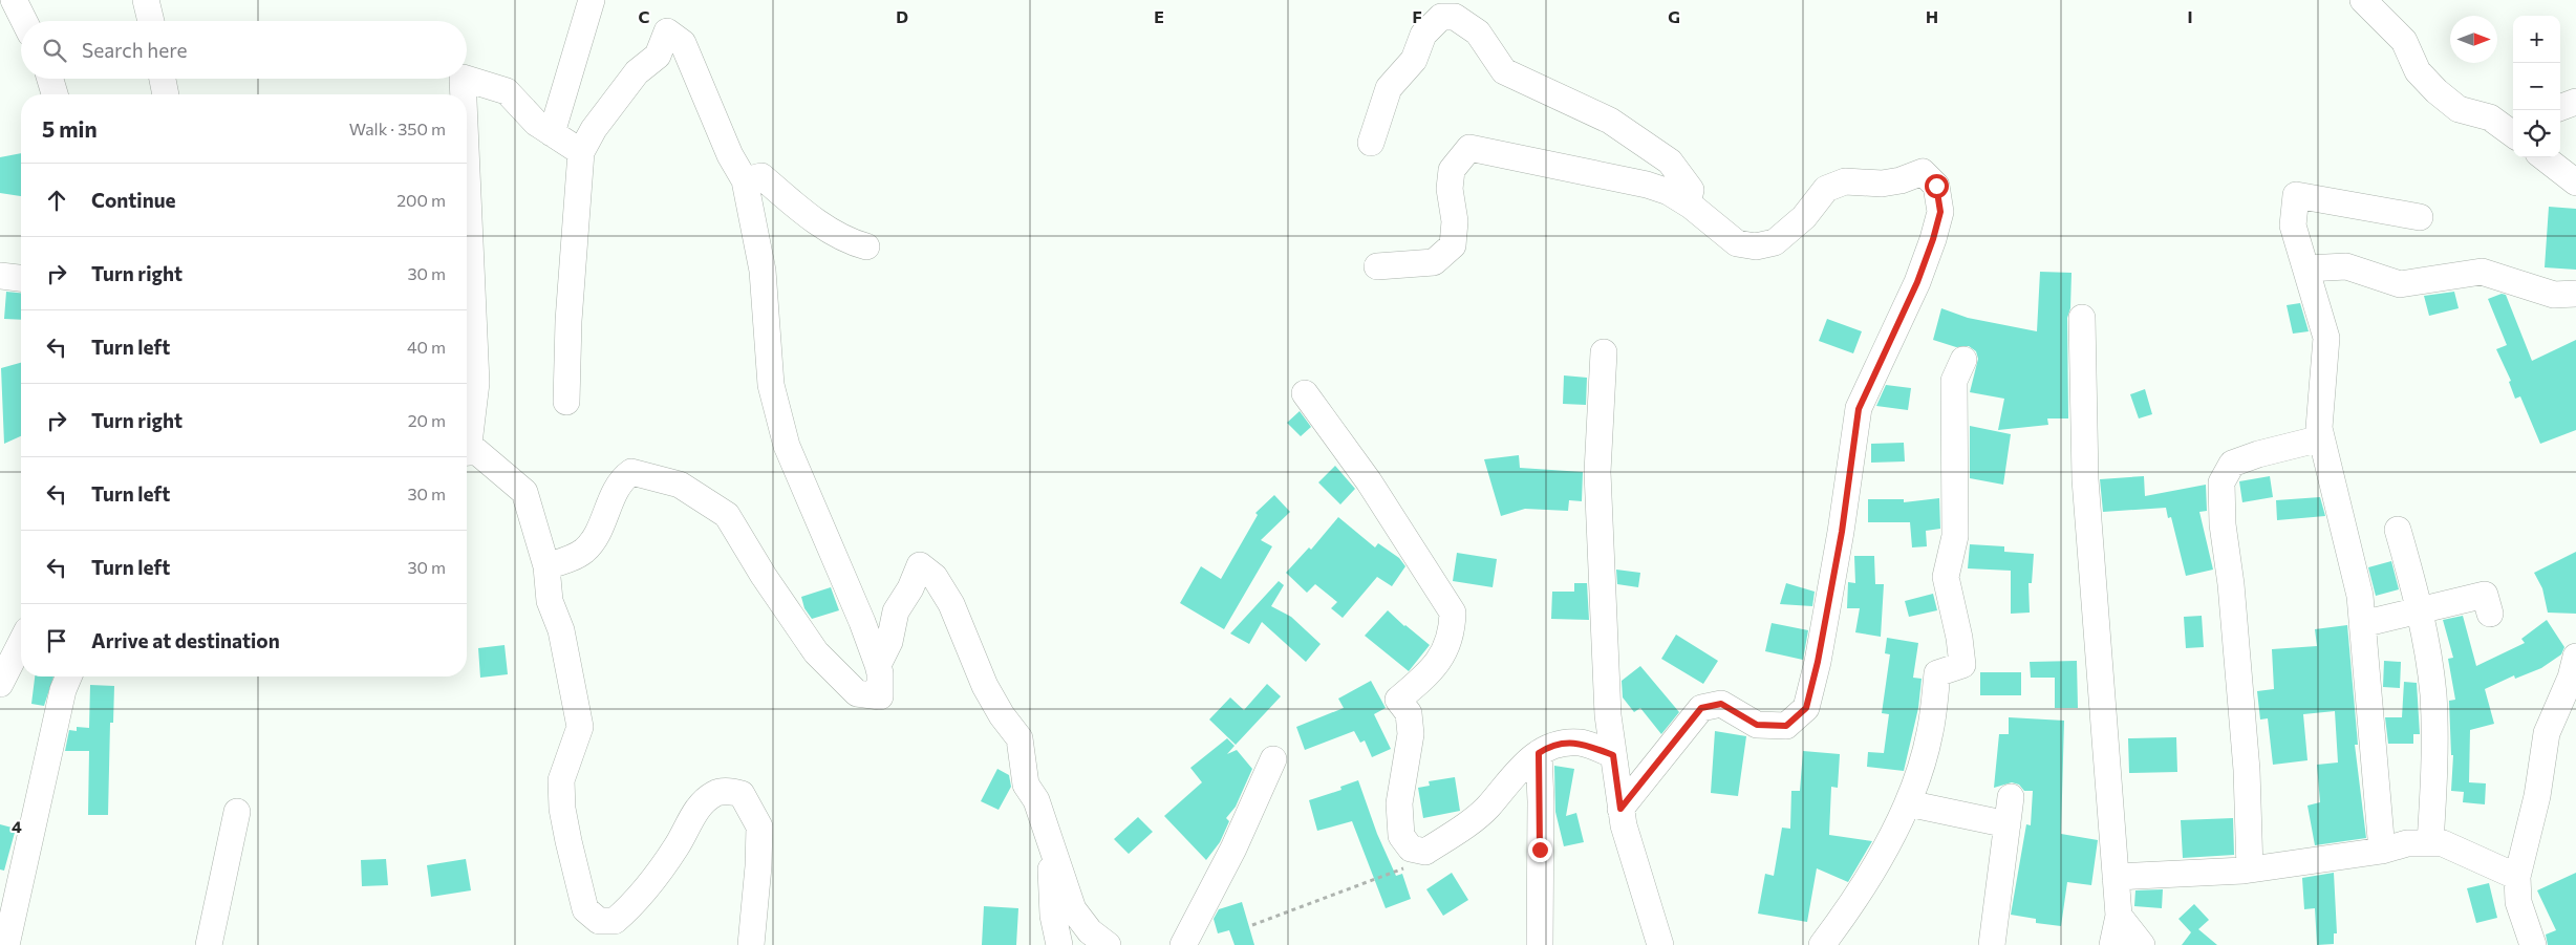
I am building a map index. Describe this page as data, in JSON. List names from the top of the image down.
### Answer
{
  "north": "right",
  "page": {
    "map_buttons": ["+", "−"],
    "search": "Search here",
    "heading": ["5 min", "Walk · 350 m"],
    "list": [
      ["Continue", "200 m"],
      ["Turn right", "30 m"],
      ["Turn left", "40 m"],
      ["Turn right", "20 m"],
      ["Turn left", "30 m"],
      ["Turn left", "30 m"],
      "Arrive at destination"
    ]
  },
  "grid": {
    "columns": [
      "C",
      "D",
      "E",
      "F",
      "G",
      "H",
      "I"
    ],
    "rows": ["4"]
  }
}
